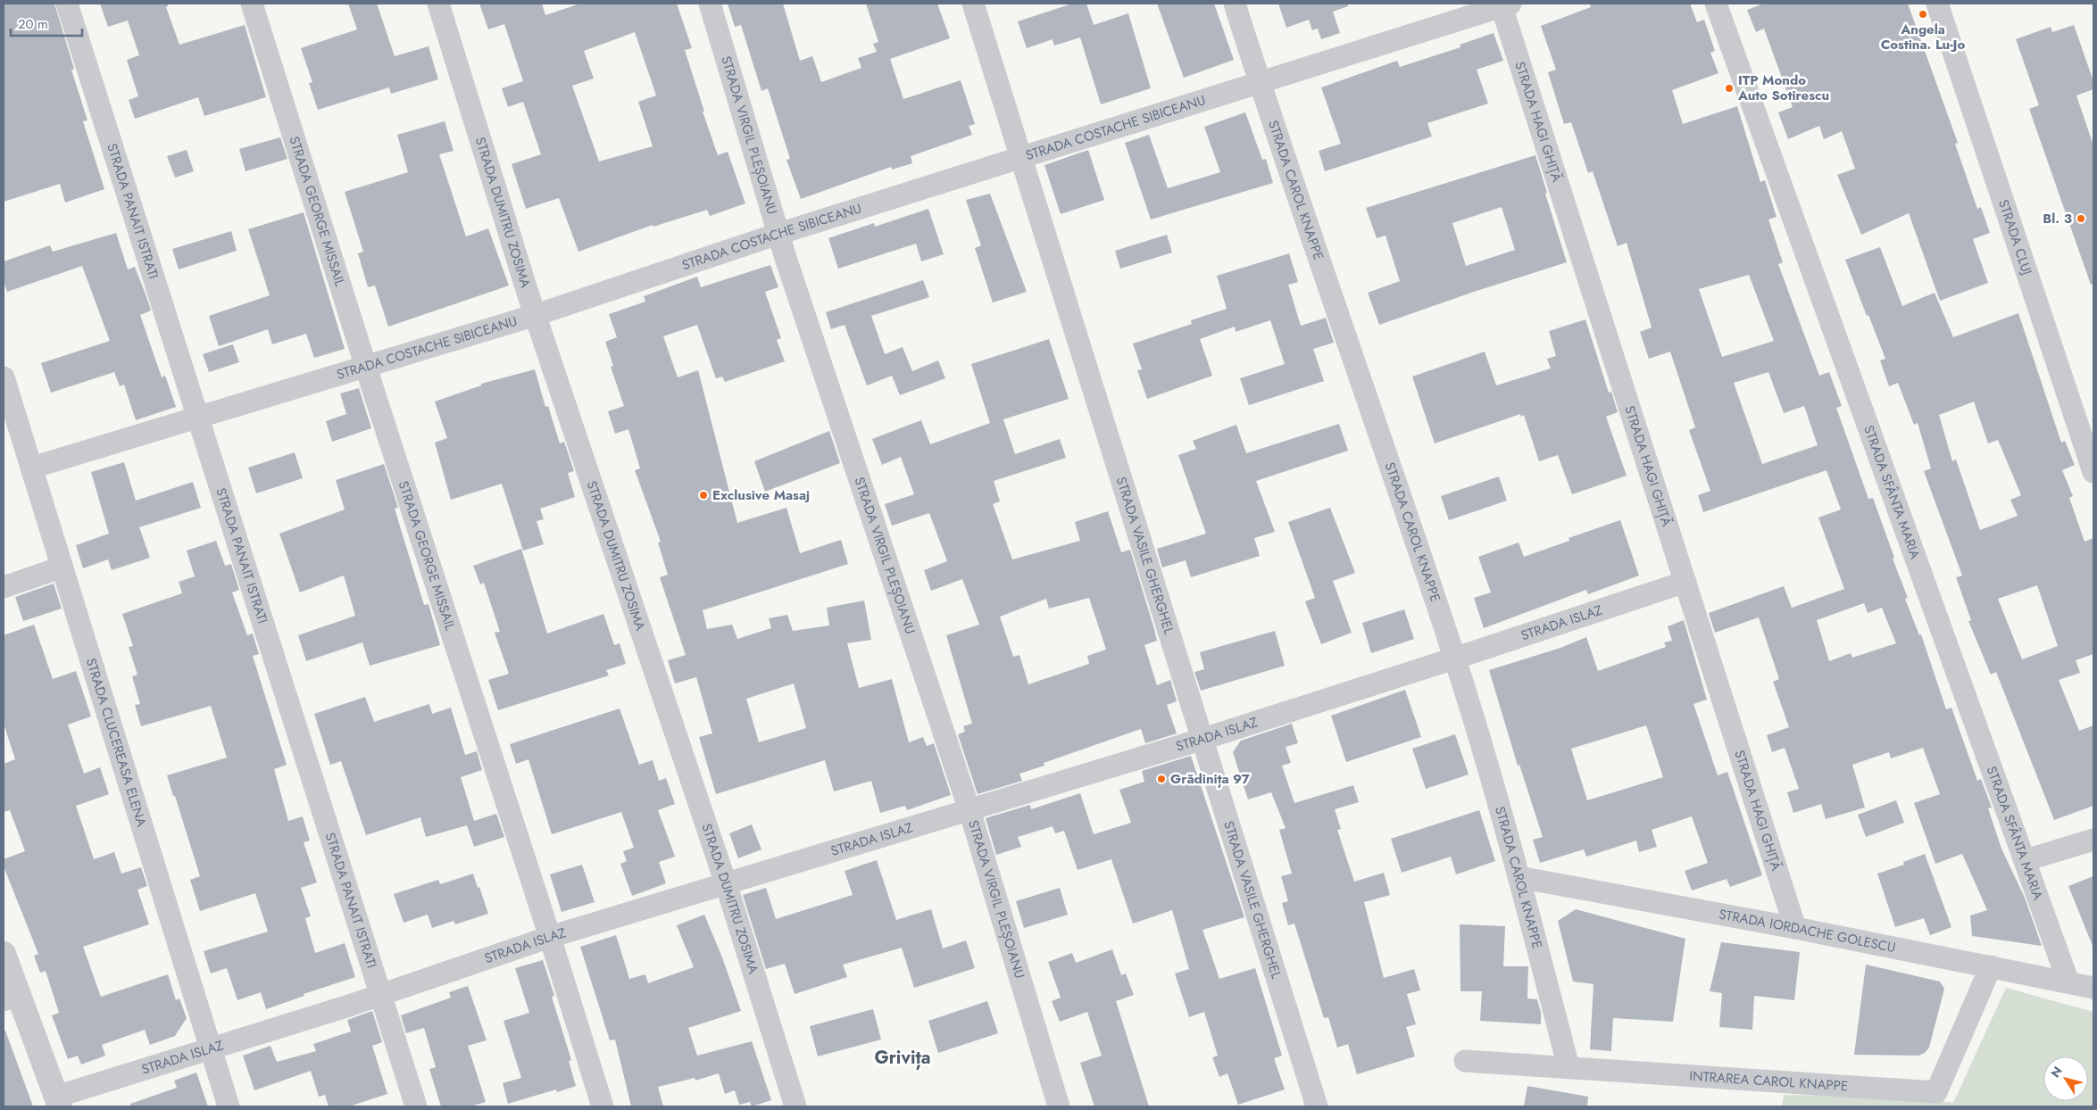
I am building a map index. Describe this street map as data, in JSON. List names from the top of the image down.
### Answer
{
  "streets": {
    "street": [
      "STRADA HAGI GHIȚĂ",
      "STRADA COSTACHE SIBICEANU",
      "STRADA VIRGIL PLEȘOIANU",
      "STRADA CAROL KNAPPE",
      "STRADA PANAIT ISTRATI",
      "STRADA GEORGE MISSAIL",
      "STRADA DUMITRU ZOSIMA",
      "STRADA CLUJ",
      "STRADA SFÂNTA MARIA",
      "STRADA VASILE GHERGHEL",
      "STRADA ISLAZ",
      "STRADA CLUCEREASA ELENA",
      "STRADA IORDACHE GOLESCU",
      "INTRAREA CAROL KNAPPE"
    ]
  },
  "crossings": [
    ["STRADA HAGI GHIȚĂ", "STRADA COSTACHE SIBICEANU"],
    ["STRADA HAGI GHIȚĂ", "STRADA ISLAZ"],
    ["STRADA HAGI GHIȚĂ", "STRADA IORDACHE GOLESCU"],
    ["STRADA COSTACHE SIBICEANU", "STRADA VIRGIL PLEȘOIANU"],
    ["STRADA COSTACHE SIBICEANU", "STRADA CAROL KNAPPE"],
    ["STRADA COSTACHE SIBICEANU", "STRADA PANAIT ISTRATI"],
    ["STRADA COSTACHE SIBICEANU", "STRADA GEORGE MISSAIL"],
    ["STRADA COSTACHE SIBICEANU", "STRADA DUMITRU ZOSIMA"],
    ["STRADA COSTACHE SIBICEANU", "STRADA VASILE GHERGHEL"],
    ["STRADA COSTACHE SIBICEANU", "STRADA CLUCEREASA ELENA"],
    ["STRADA VIRGIL PLEȘOIANU", "STRADA ISLAZ"],
    ["STRADA CAROL KNAPPE", "STRADA ISLAZ"],
    ["STRADA CAROL KNAPPE", "STRADA IORDACHE GOLESCU"],
    ["STRADA CAROL KNAPPE", "INTRAREA CAROL KNAPPE"],
    ["STRADA PANAIT ISTRATI", "STRADA ISLAZ"],
    ["STRADA GEORGE MISSAIL", "STRADA ISLAZ"],
    ["STRADA DUMITRU ZOSIMA", "STRADA ISLAZ"],
    ["STRADA SFÂNTA MARIA", "STRADA IORDACHE GOLESCU"],
    ["STRADA VASILE GHERGHEL", "STRADA ISLAZ"],
    ["STRADA ISLAZ", "STRADA CLUCEREASA ELENA"],
    ["STRADA IORDACHE GOLESCU", "INTRAREA CAROL KNAPPE"]
  ],
  "districts": ["Grivița"],
  "places": [
    "Angela Costina. Lu-Jo",
    "ITP Mondo Auto Sotirescu",
    "Bl. 3",
    "Exclusive Masaj",
    "Grădinița 97"
  ],
  "scale_bar": "20 m",
  "north": "top left"
}
